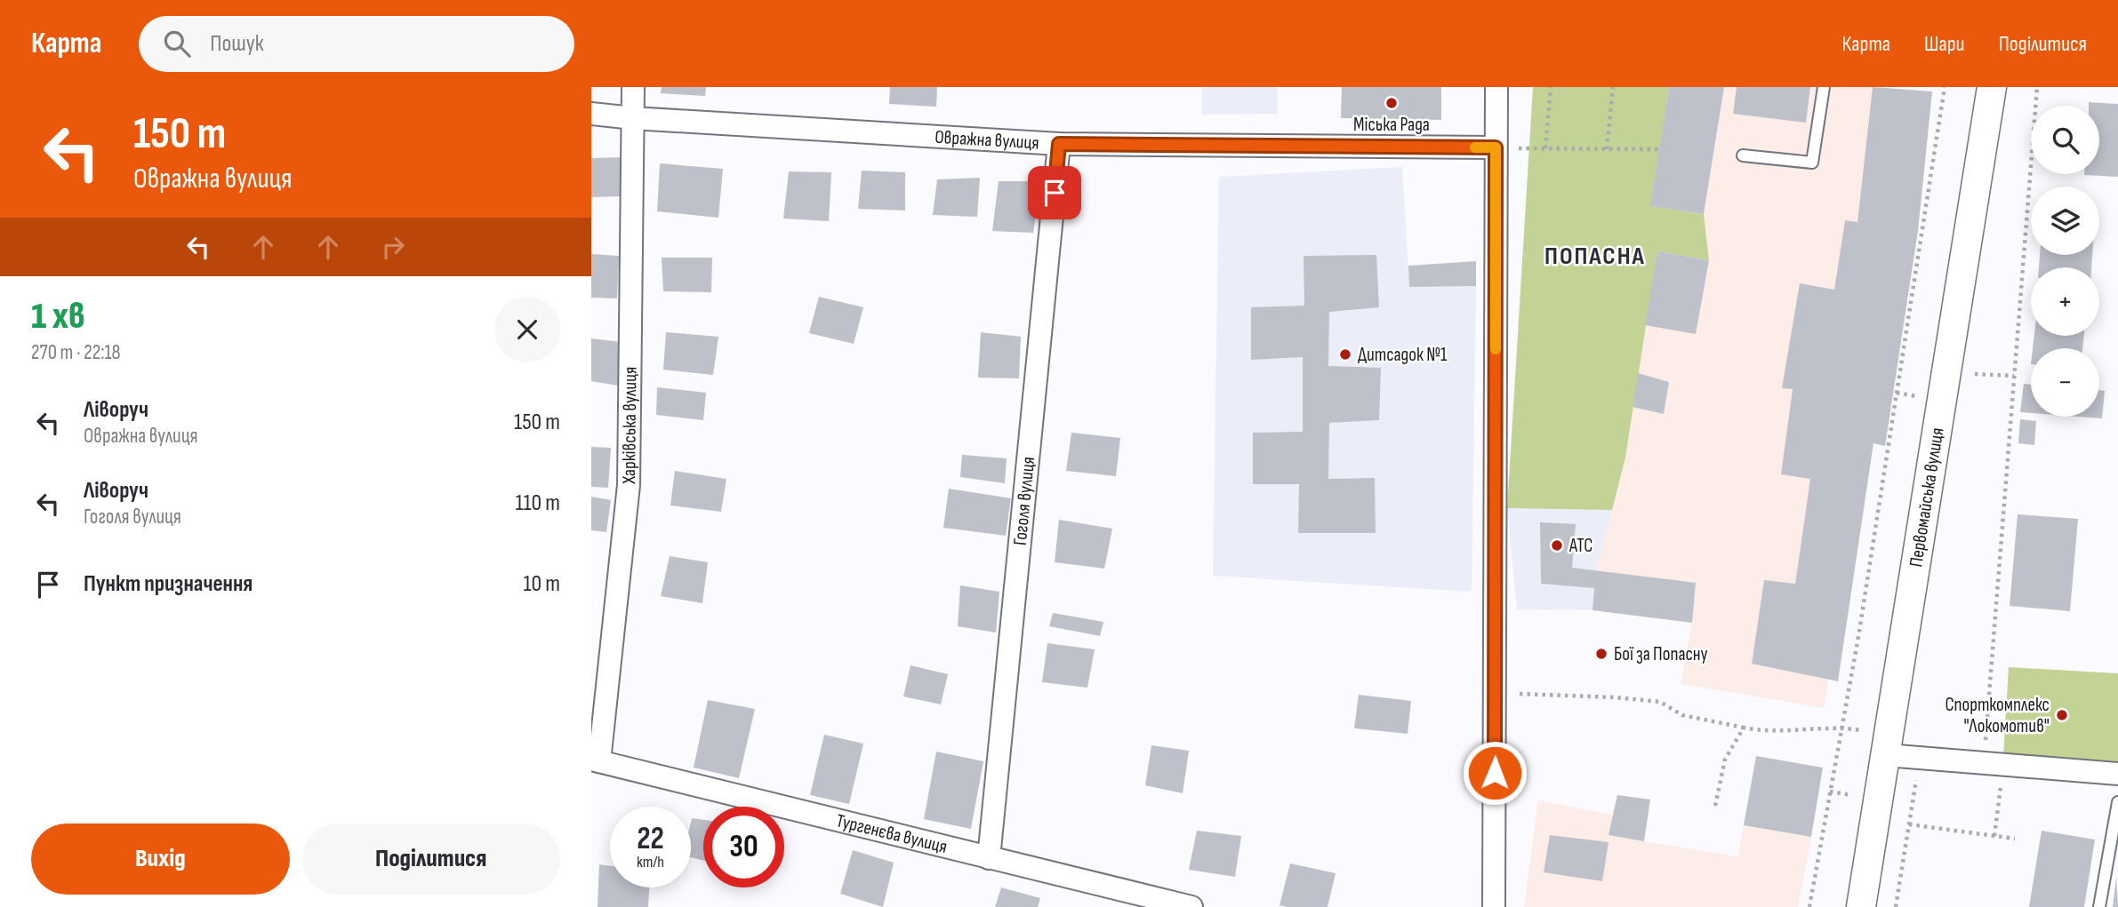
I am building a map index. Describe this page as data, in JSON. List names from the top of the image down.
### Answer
{
  "streets": {
    "street": [
      "Овражна вулиця",
      "Харківська вулиця",
      "Первомайська вулиця",
      "Гоголя вулиця",
      "Тургенєва вулиця"
    ]
  },
  "crossings": [
    ["Овражна вулиця", "Харківська вулиця"],
    ["Овражна вулиця", "Гоголя вулиця"],
    ["Харківська вулиця", "Тургенєва вулиця"],
    ["Гоголя вулиця", "Тургенєва вулиця"]
  ],
  "districts": ["ПОПАСНА"],
  "places": [
    "Міська Рада",
    "Дитсадок №1",
    "АТС",
    "Бої за Попасну",
    "Спорткомплекс \"Локомотив\""
  ],
  "page": {
    "header": "Карта",
    "search": "Пошук",
    "nav": ["Карта", "Шари", "Поділитися"],
    "turn": ["150 m", "Овражна вулиця"],
    "map_buttons": ["+", "−"],
    "heading": ["1 хв", "270 m · 22:18"],
    "list": [
      {
        "name": "Ліворуч",
        "note": "Овражна вулиця",
        "value": "150 m"
      },
      {
        "name": "Ліворуч",
        "note": "Гоголя вулиця",
        "value": "110 m"
      },
      {
        "name": "Пункт призначення",
        "value": "10 m"
      }
    ],
    "speed": "22 km/h",
    "limit": "30",
    "buttons": ["Вихід", "Поділитися"]
  }
}
